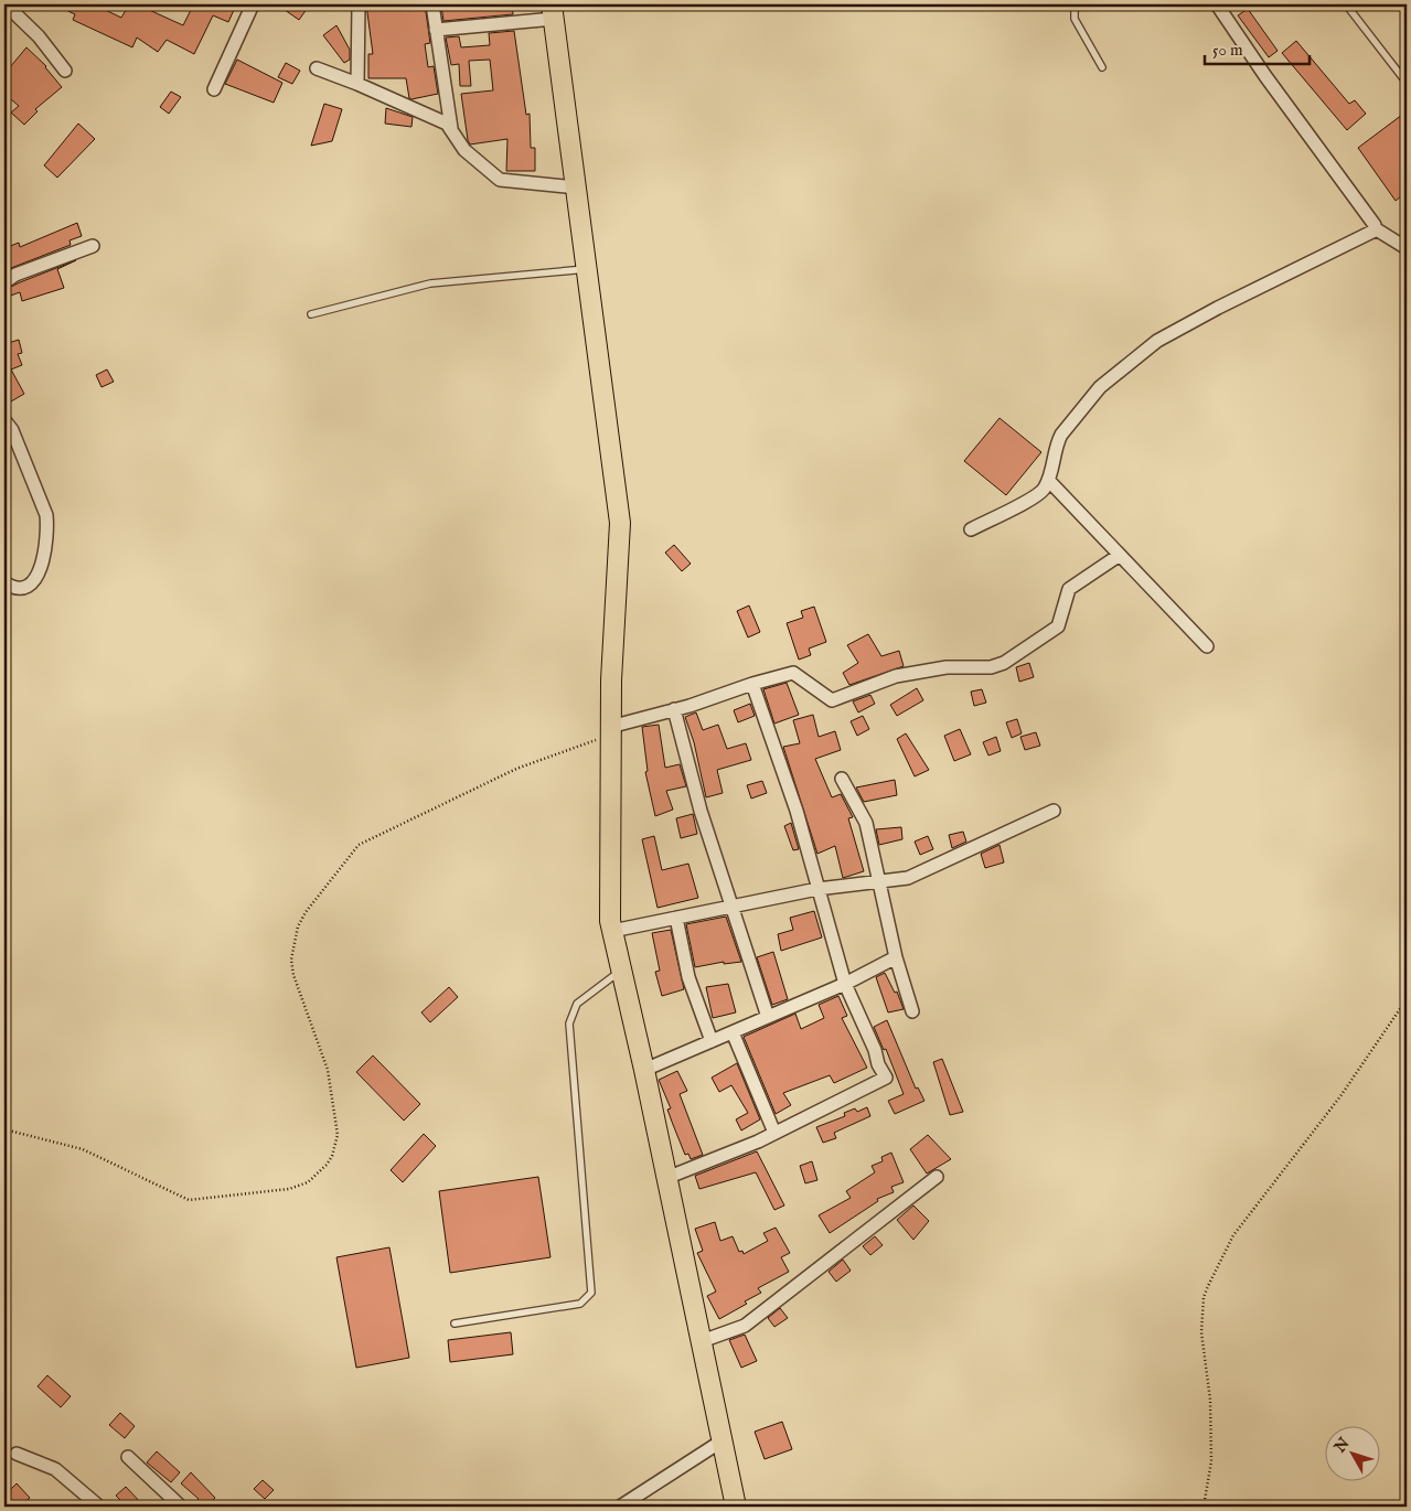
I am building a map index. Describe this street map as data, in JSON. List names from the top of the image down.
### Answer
{
  "scale_bar": "50 m",
  "north": "top left"
}
